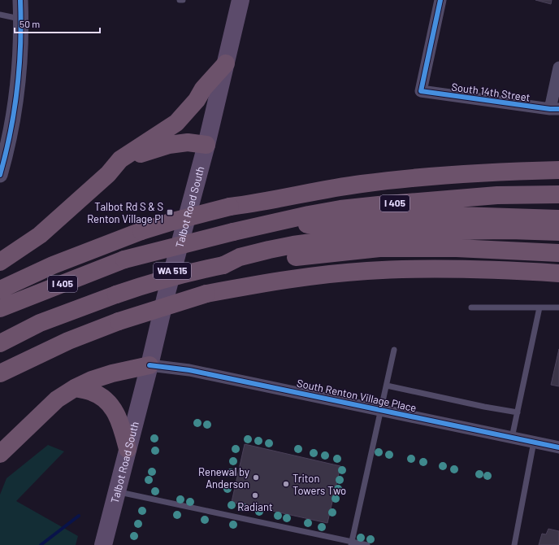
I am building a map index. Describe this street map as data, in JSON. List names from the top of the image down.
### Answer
{
  "streets": {
    "highway": ["I 405"],
    "main road": ["Talbot Road South", "WA 515"],
    "street": ["South 14th Street", "South Renton Village Place"]
  },
  "crossings": [
    ["Talbot Road South", "South Renton Village Place"]
  ],
  "places": {
    "transit": ["Talbot Rd S & S Renton Village Pl"],
    "other": ["Renewal by Anderson", "Triton Towers Two", "Radiant"]
  },
  "scale_bar": "50 m"
}
